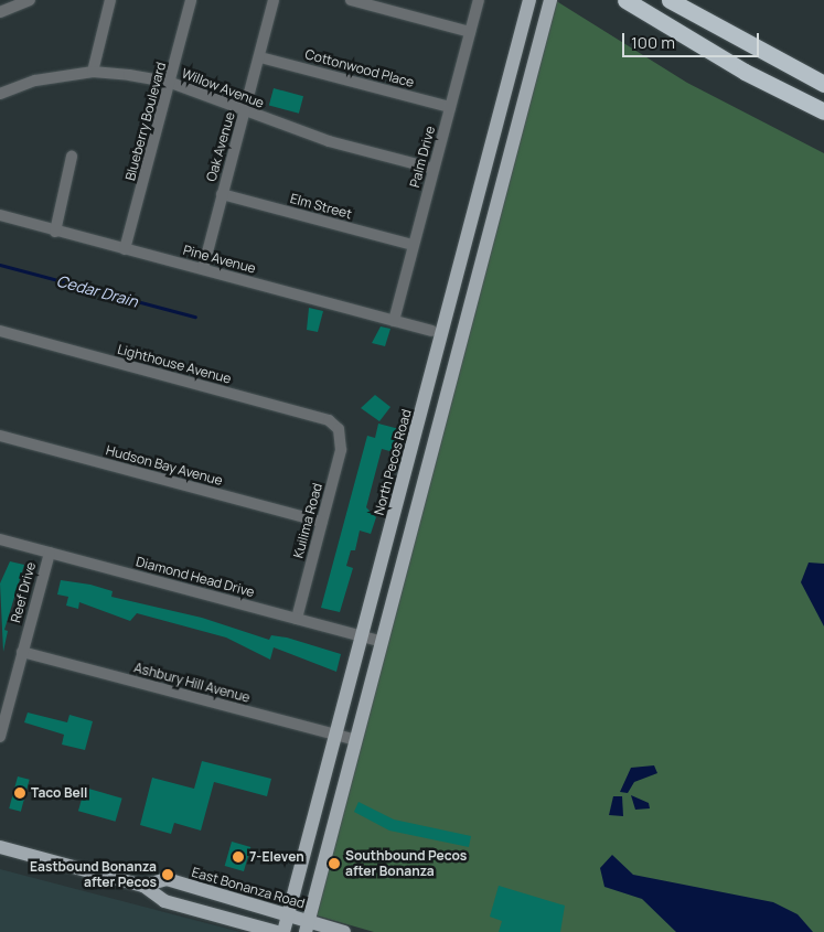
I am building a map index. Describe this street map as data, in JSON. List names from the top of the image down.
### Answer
{
  "streets": {
    "main road": ["North Pecos Road", "East Bonanza Road"],
    "street": [
      "Cottonwood Place",
      "Willow Avenue",
      "Blueberry Boulevard",
      "Oak Avenue",
      "Palm Drive",
      "Elm Street",
      "Pine Avenue",
      "Lighthouse Avenue",
      "Hudson Bay Avenue",
      "Kuilima Road",
      "Diamond Head Drive",
      "Reef Drive",
      "Ashbury Hill Avenue"
    ]
  },
  "crossings": [
    ["Cottonwood Place", "Oak Avenue"],
    ["Cottonwood Place", "Palm Drive"],
    ["Willow Avenue", "Blueberry Boulevard"],
    ["Willow Avenue", "Oak Avenue"],
    ["Willow Avenue", "Palm Drive"],
    ["Blueberry Boulevard", "Pine Avenue"],
    ["Oak Avenue", "Elm Street"],
    ["Oak Avenue", "Pine Avenue"],
    ["Palm Drive", "Elm Street"],
    ["Palm Drive", "Pine Avenue"],
    ["Lighthouse Avenue", "Kuilima Road"],
    ["North Pecos Road", "Diamond Head Drive"],
    ["North Pecos Road", "Ashbury Hill Avenue"],
    ["North Pecos Road", "East Bonanza Road"],
    ["Hudson Bay Avenue", "Kuilima Road"],
    ["Kuilima Road", "Diamond Head Drive"],
    ["Diamond Head Drive", "Reef Drive"],
    ["Reef Drive", "Ashbury Hill Avenue"]
  ],
  "water": ["Cedar Drain"],
  "places": [
    "Taco Bell",
    "7-Eleven",
    "Southbound Pecos after Bonanza",
    "Eastbound Bonanza after Pecos"
  ],
  "scale_bar": "100 m"
}
